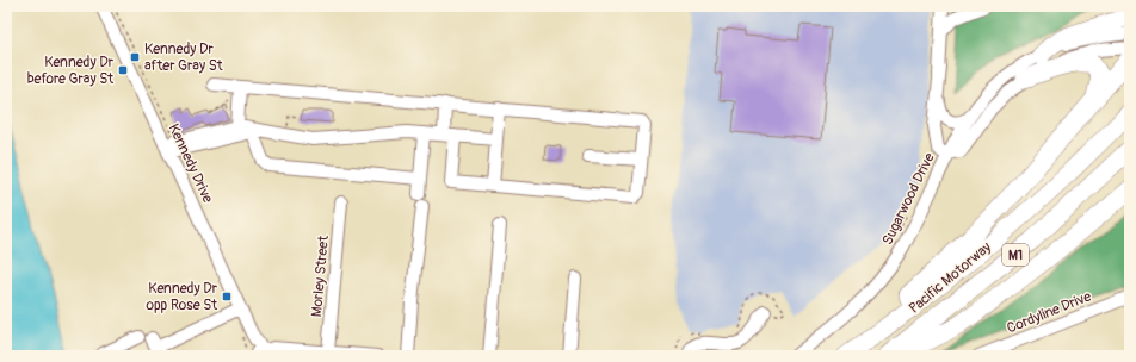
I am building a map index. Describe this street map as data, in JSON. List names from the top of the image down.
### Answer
{
  "streets": {
    "highway": ["M1", "Pacific Motorway"],
    "street": [
      "Kennedy Drive",
      "Sugarwood Drive",
      "Morley Street",
      "Cordyline Drive"
    ]
  },
  "places": {
    "transit": ["Kennedy Dr after Gray St", "Kennedy Dr before Gray St", "Kennedy Dr opp Rose St"]
  }
}
